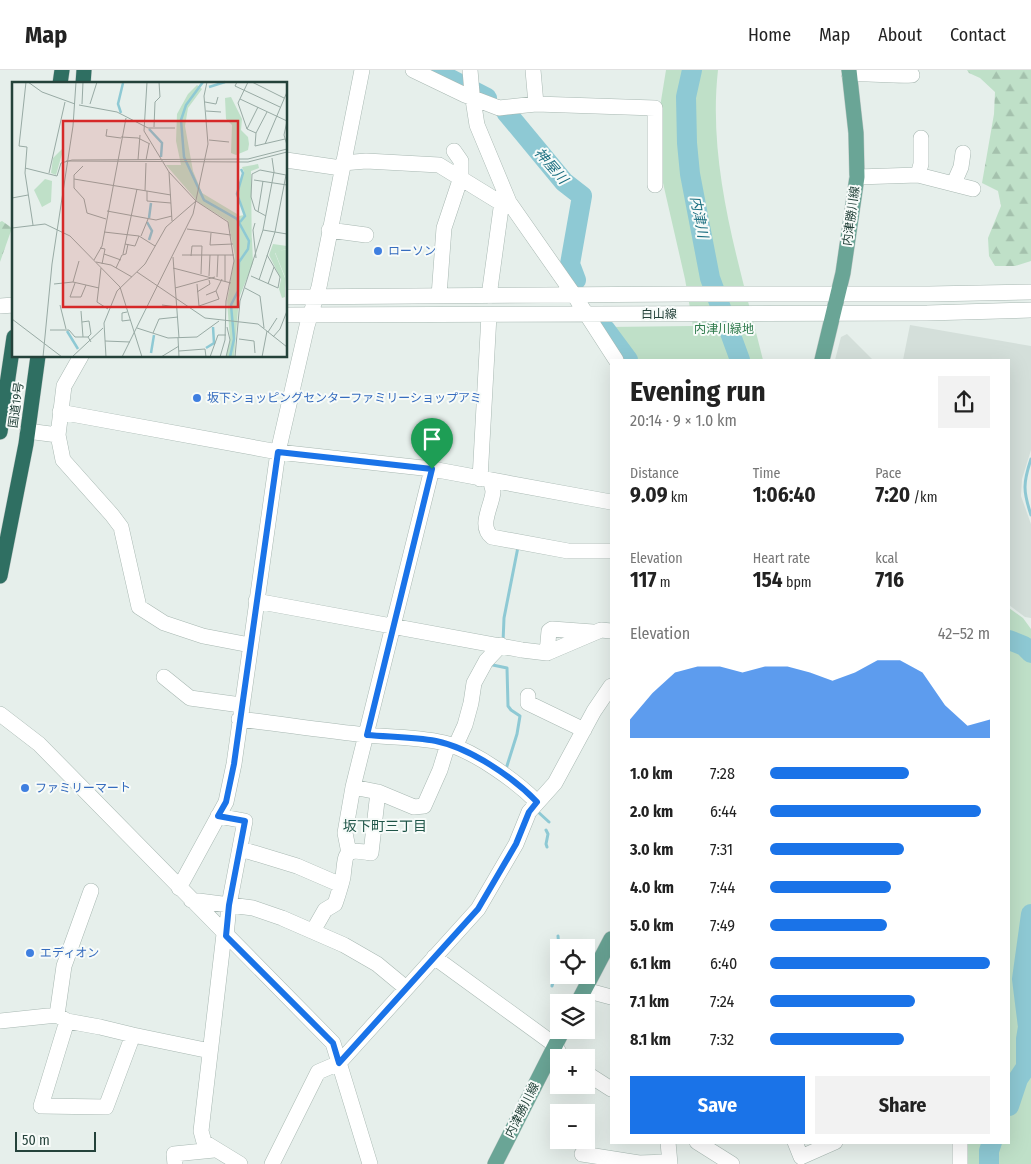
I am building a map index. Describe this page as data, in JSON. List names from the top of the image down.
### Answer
{
  "streets": {
    "highway": ["国道19号"],
    "main road": ["内津勝川線"],
    "street": ["白山線"]
  },
  "crossings": [
    ["内津勝川線", "白山線"]
  ],
  "districts": ["坂下町三丁目"],
  "water": ["神屋川", "内津川"],
  "parks": ["内津川緑地"],
  "places": [
    "ローソン",
    "坂下ショッピングセンターファミリーショップアミ",
    "ファミリーマート",
    "エディオン"
  ],
  "scale_bar": "50 m",
  "page": {
    "header": "Map",
    "nav": [
      "Home",
      "Map",
      "About",
      "Contact"
    ],
    "heading": ["Evening run", "20:14 · 9 × 1.0 km"],
    "stats": [
      ["Distance", "9.09 km"],
      ["Time", "1:06:40"],
      ["Pace", "7:20 /km"],
      ["Elevation", "117 m"],
      ["Heart rate", "154 bpm"],
      ["kcal", "716"]
    ],
    "chart": ["Elevation", "42–52 m"],
    "list": [
      {
        "name": "1.0 km",
        "note": "7:28"
      },
      {
        "name": "2.0 km",
        "note": "6:44"
      },
      {
        "name": "3.0 km",
        "note": "7:31"
      },
      {
        "name": "4.0 km",
        "note": "7:44"
      },
      {
        "name": "5.0 km",
        "note": "7:49"
      },
      {
        "name": "6.1 km",
        "note": "6:40"
      },
      {
        "name": "7.1 km",
        "note": "7:24"
      },
      {
        "name": "8.1 km",
        "note": "7:32"
      }
    ],
    "map_buttons": ["+", "−"],
    "buttons": ["Save", "Share"],
    "scale": "50 m"
  }
}
